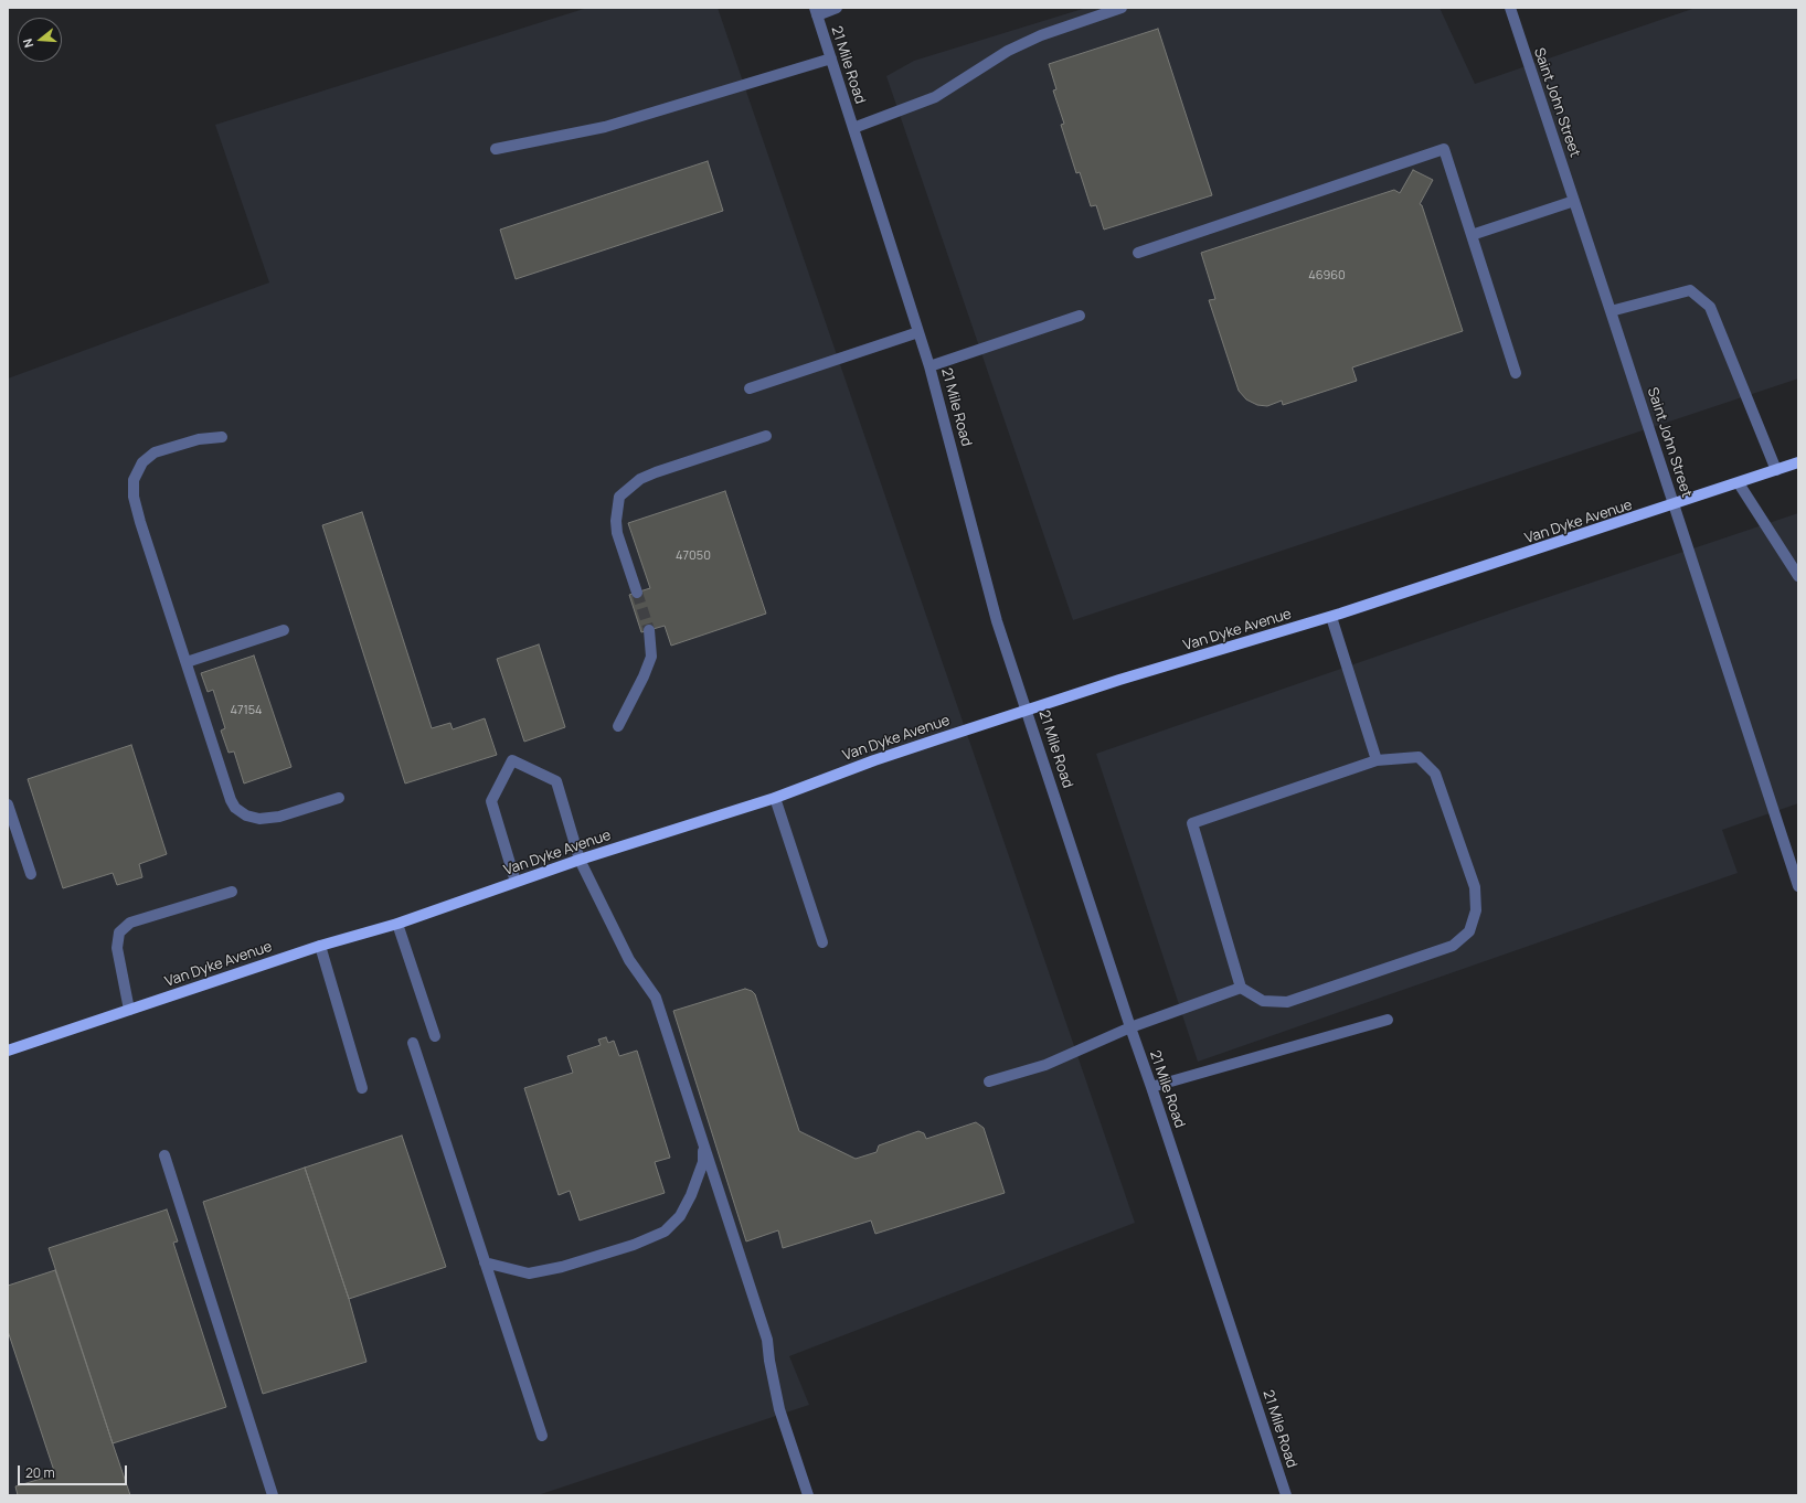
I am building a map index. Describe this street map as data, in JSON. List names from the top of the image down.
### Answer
{
  "streets": {
    "main road": ["Van Dyke Avenue"],
    "street": ["21 Mile Road", "Saint John Street"]
  },
  "crossings": [
    ["21 Mile Road", "Van Dyke Avenue"],
    ["Saint John Street", "Van Dyke Avenue"]
  ],
  "house_numbers": ["46960", "47050", "47154"],
  "scale_bar": "20 m",
  "north": "left"
}
